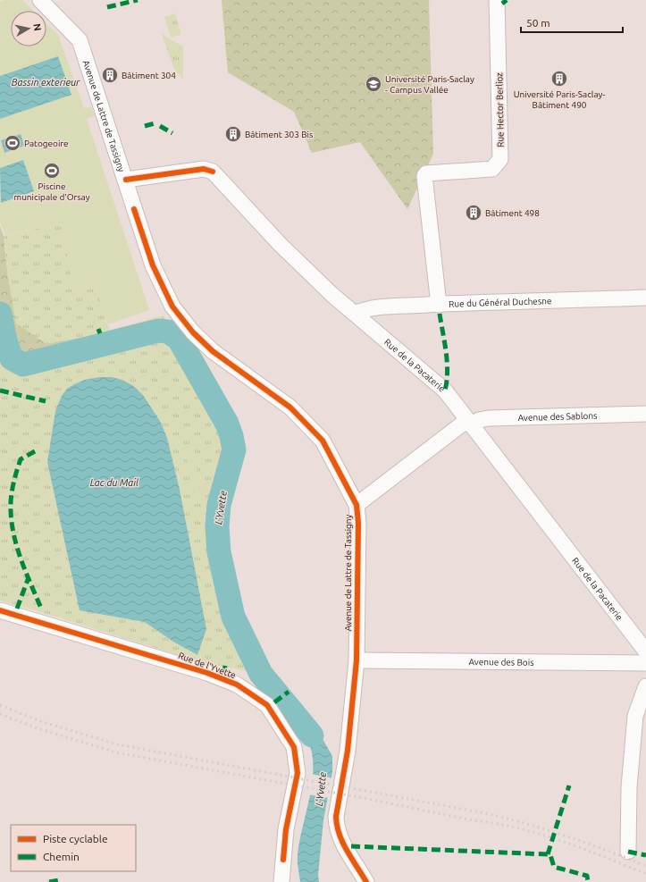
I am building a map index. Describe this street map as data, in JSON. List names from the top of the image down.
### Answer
{
  "streets": {
    "street": [
      "Rue Hector Berlioz",
      "Avenue de Lattre de Tassigny",
      "Rue du Général Duchesne",
      "Rue de la Pacaterie",
      "Avenue des Sablons",
      "Avenue des Bois",
      "Rue de l'Yvette"
    ]
  },
  "crossings": [
    ["Rue Hector Berlioz", "Rue du Général Duchesne"],
    ["Avenue de Lattre de Tassigny", "Rue de la Pacaterie"],
    ["Avenue de Lattre de Tassigny", "Avenue des Sablons"],
    ["Avenue de Lattre de Tassigny", "Avenue des Bois"],
    ["Rue du Général Duchesne", "Rue de la Pacaterie"],
    ["Rue de la Pacaterie", "Avenue des Sablons"]
  ],
  "water": ["Bassin exterieur", "Lac du Mail", "L'Yvette"],
  "places": {
    "building": [
      "Bâtiment 304",
      "Université Paris-Saclay- Bâtiment 490",
      "Bâtiment 303 Bis",
      "Bâtiment 498"
    ],
    "school or university": ["Université Paris-Saclay - Campus Vallée"],
    "sports": ["Patogeoire", "Piscine municipale d'Orsay"]
  },
  "legend": ["Piste cyclable", "Chemin"],
  "scale_bar": "50 m",
  "north": "right"
}
